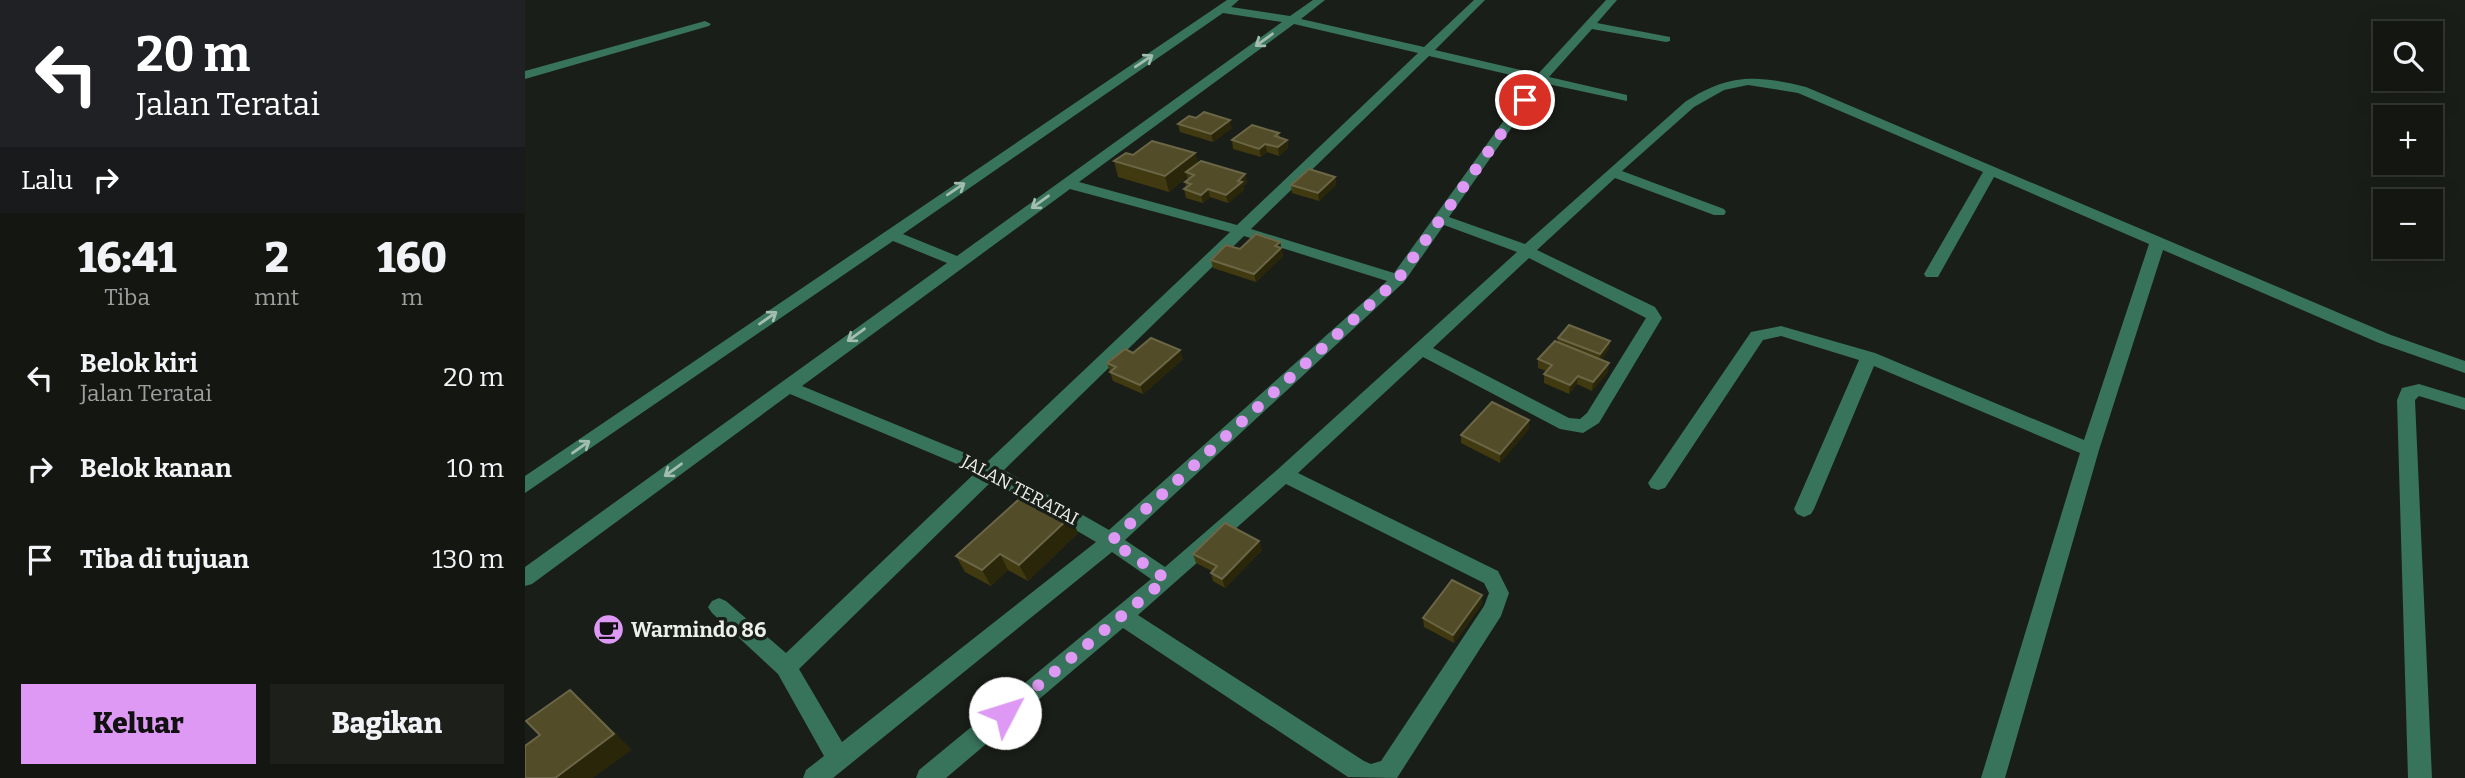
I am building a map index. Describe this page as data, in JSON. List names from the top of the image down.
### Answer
{
  "streets": {
    "street": ["JALAN TERATAI"]
  },
  "places": {
    "cafe": ["Warmindo 86"]
  },
  "page": {
    "turn": ["20 m", "Jalan Teratai"],
    "map_buttons": ["+", "−"],
    "then": "Lalu",
    "eta": [
      "16:41",
      "Tiba",
      "2",
      "mnt",
      "160",
      "m"
    ],
    "list": [
      {
        "name": "Belok kiri",
        "note": "Jalan Teratai",
        "value": "20 m"
      },
      {
        "name": "Belok kanan",
        "value": "10 m"
      },
      {
        "name": "Tiba di tujuan",
        "value": "130 m"
      }
    ],
    "buttons": ["Keluar", "Bagikan"]
  }
}
